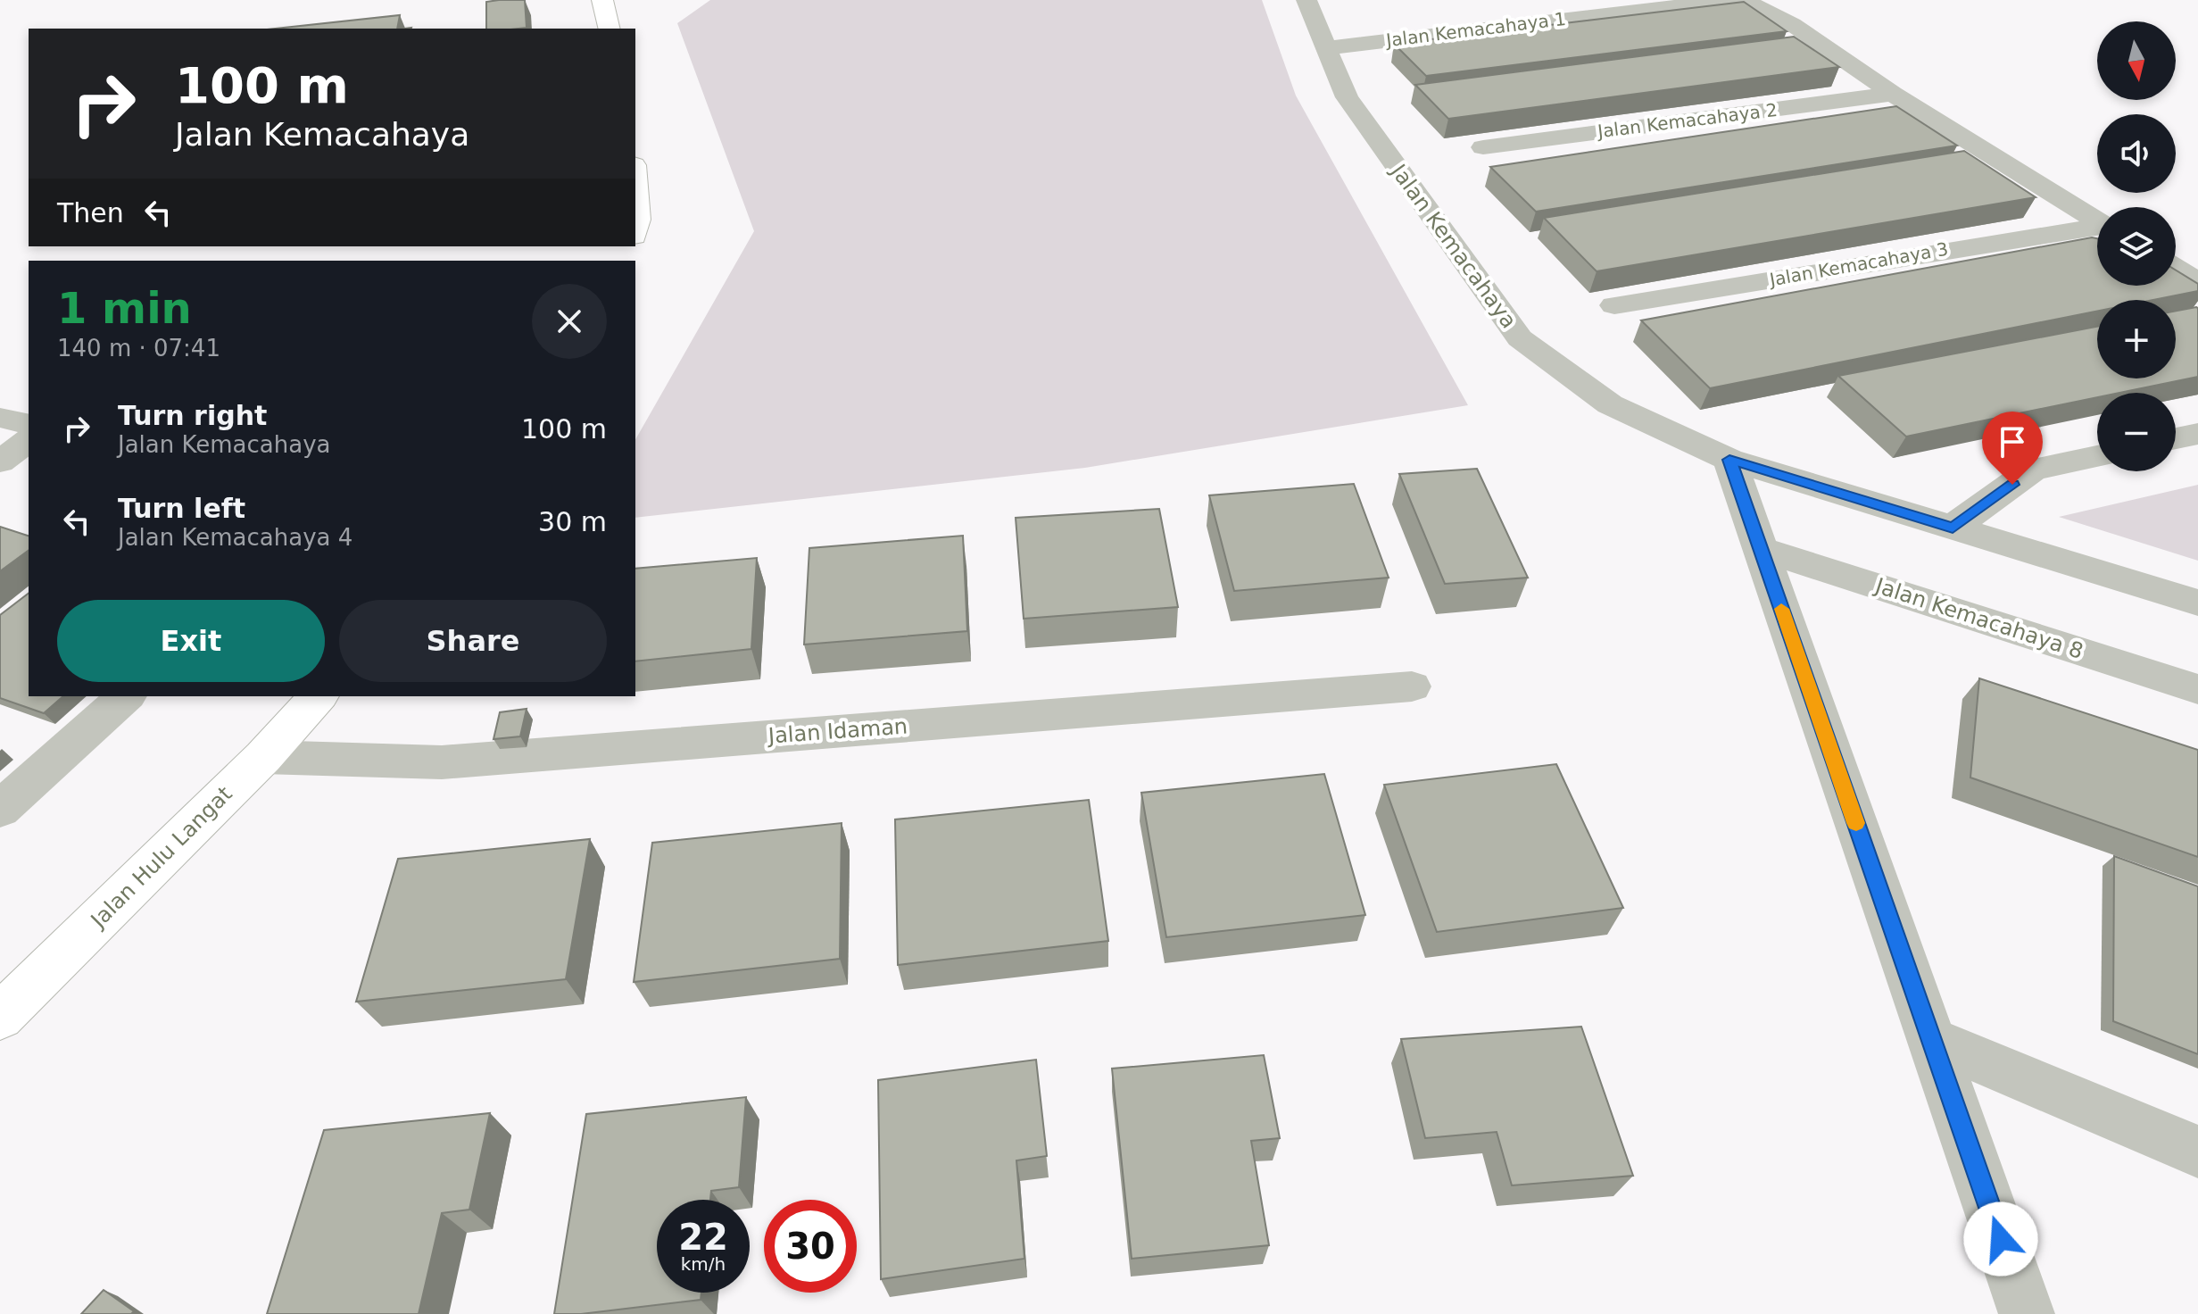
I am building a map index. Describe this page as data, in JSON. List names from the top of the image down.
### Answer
{
  "streets": {
    "main road": ["Jalan Hulu Langat"],
    "street": [
      "Jalan Kemacahaya 1",
      "Jalan Kemacahaya 2",
      "Jalan Kemacahaya",
      "Jalan Kemacahaya 3",
      "Jalan Kemacahaya 8",
      "Jalan Idaman"
    ]
  },
  "crossings": [
    ["Jalan Kemacahaya 1", "Jalan Kemacahaya 2"],
    ["Jalan Kemacahaya 1", "Jalan Kemacahaya"],
    ["Jalan Idaman", "Jalan Hulu Langat"]
  ],
  "north": "bottom",
  "page": {
    "map_buttons": ["+", "−"],
    "turn": ["100 m", "Jalan Kemacahaya"],
    "then": "Then",
    "heading": ["1 min", "140 m · 07:41"],
    "list": [
      {
        "name": "Turn right",
        "note": "Jalan Kemacahaya",
        "value": "100 m"
      },
      {
        "name": "Turn left",
        "note": "Jalan Kemacahaya 4",
        "value": "30 m"
      }
    ],
    "buttons": ["Exit", "Share"],
    "speed": "22 km/h",
    "limit": "30"
  }
}
